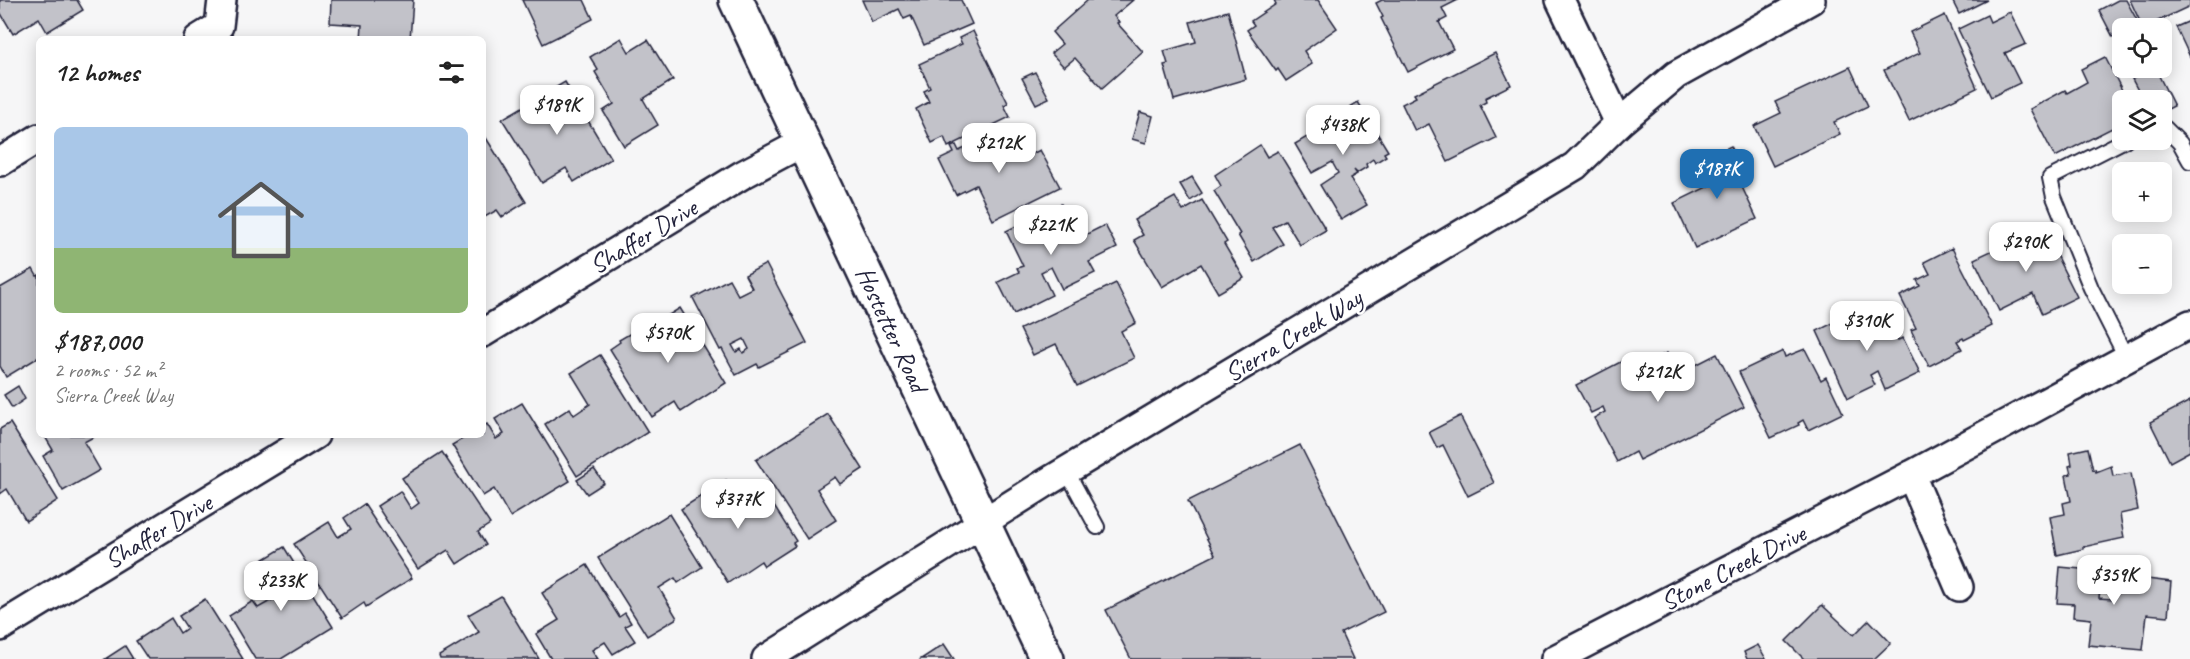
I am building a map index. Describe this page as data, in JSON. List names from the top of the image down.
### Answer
{
  "streets": {
    "main road": ["Hostetter Road"],
    "street": ["Shaffer Drive", "Sierra Creek Way", "Stone Creek Drive"]
  },
  "crossings": [
    ["Shaffer Drive", "Hostetter Road"],
    ["Hostetter Road", "Sierra Creek Way"]
  ],
  "page": {
    "map_buttons": ["+", "−"],
    "heading": "12 homes",
    "price": [
      "$189K",
      "$438K",
      "$212K",
      "$187K",
      "$221K",
      "$290K",
      "$310K",
      "$570K",
      "$212K",
      "$377K",
      "$359K",
      "$233K"
    ],
    "list": [
      {
        "name": "$187,000",
        "note": "2 rooms · 52 m² · Sierra Creek Way"
      }
    ]
  }
}
